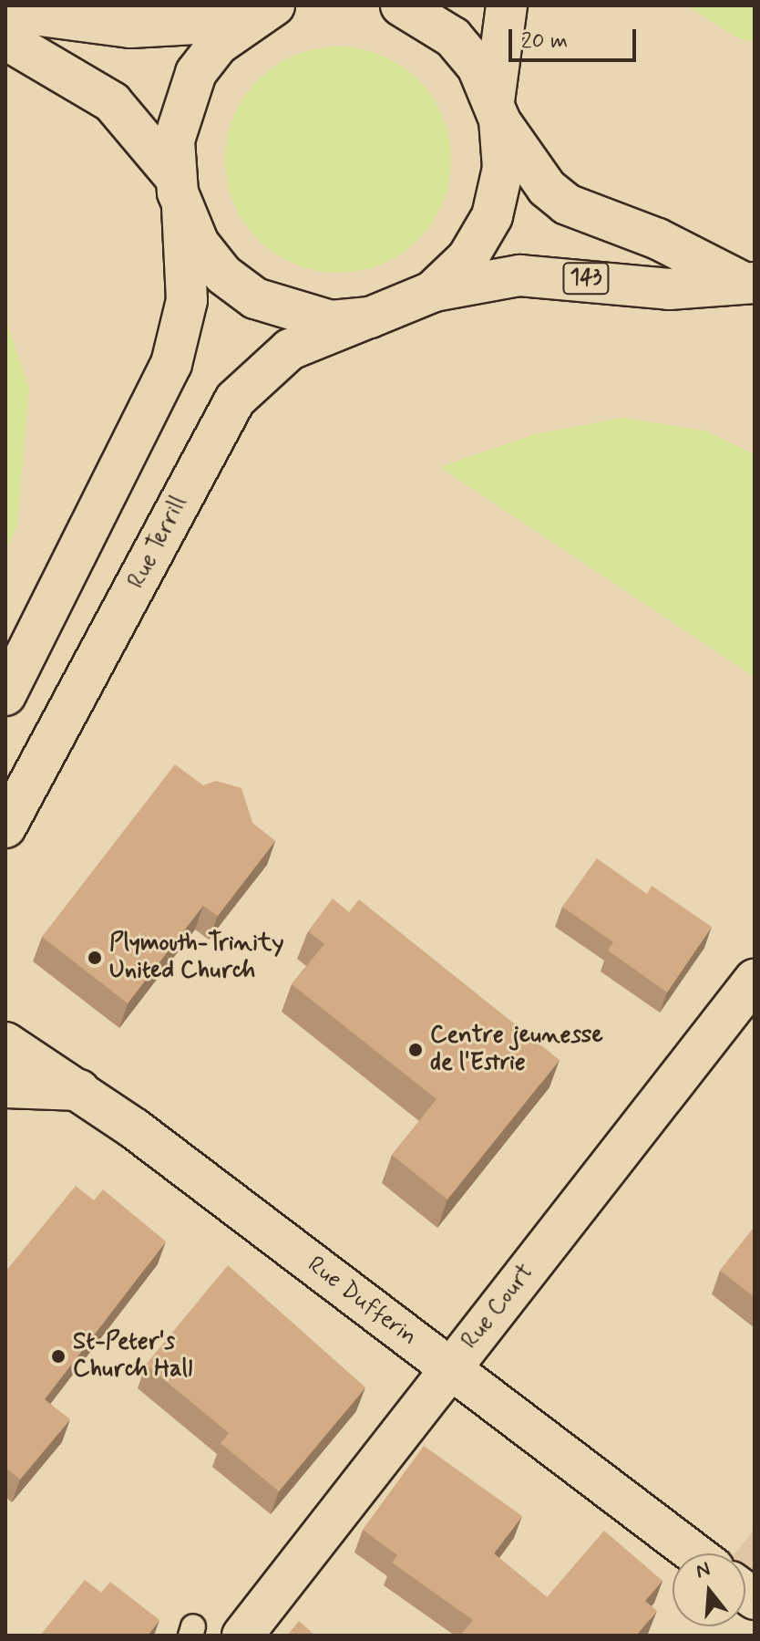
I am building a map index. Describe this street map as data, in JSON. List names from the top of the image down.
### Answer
{
  "streets": {
    "street": [
      "143",
      "Rue Terrill",
      "Rue Dufferin",
      "Rue Court"
    ]
  },
  "crossings": [
    ["143", "Rue Terrill"],
    ["Rue Dufferin", "Rue Court"]
  ],
  "places": ["Plymouth-Trinity United Church", "Centre jeunesse de l'Estrie", "St-Peter's Church Hall"],
  "scale_bar": "20 m",
  "north": "top"
}
